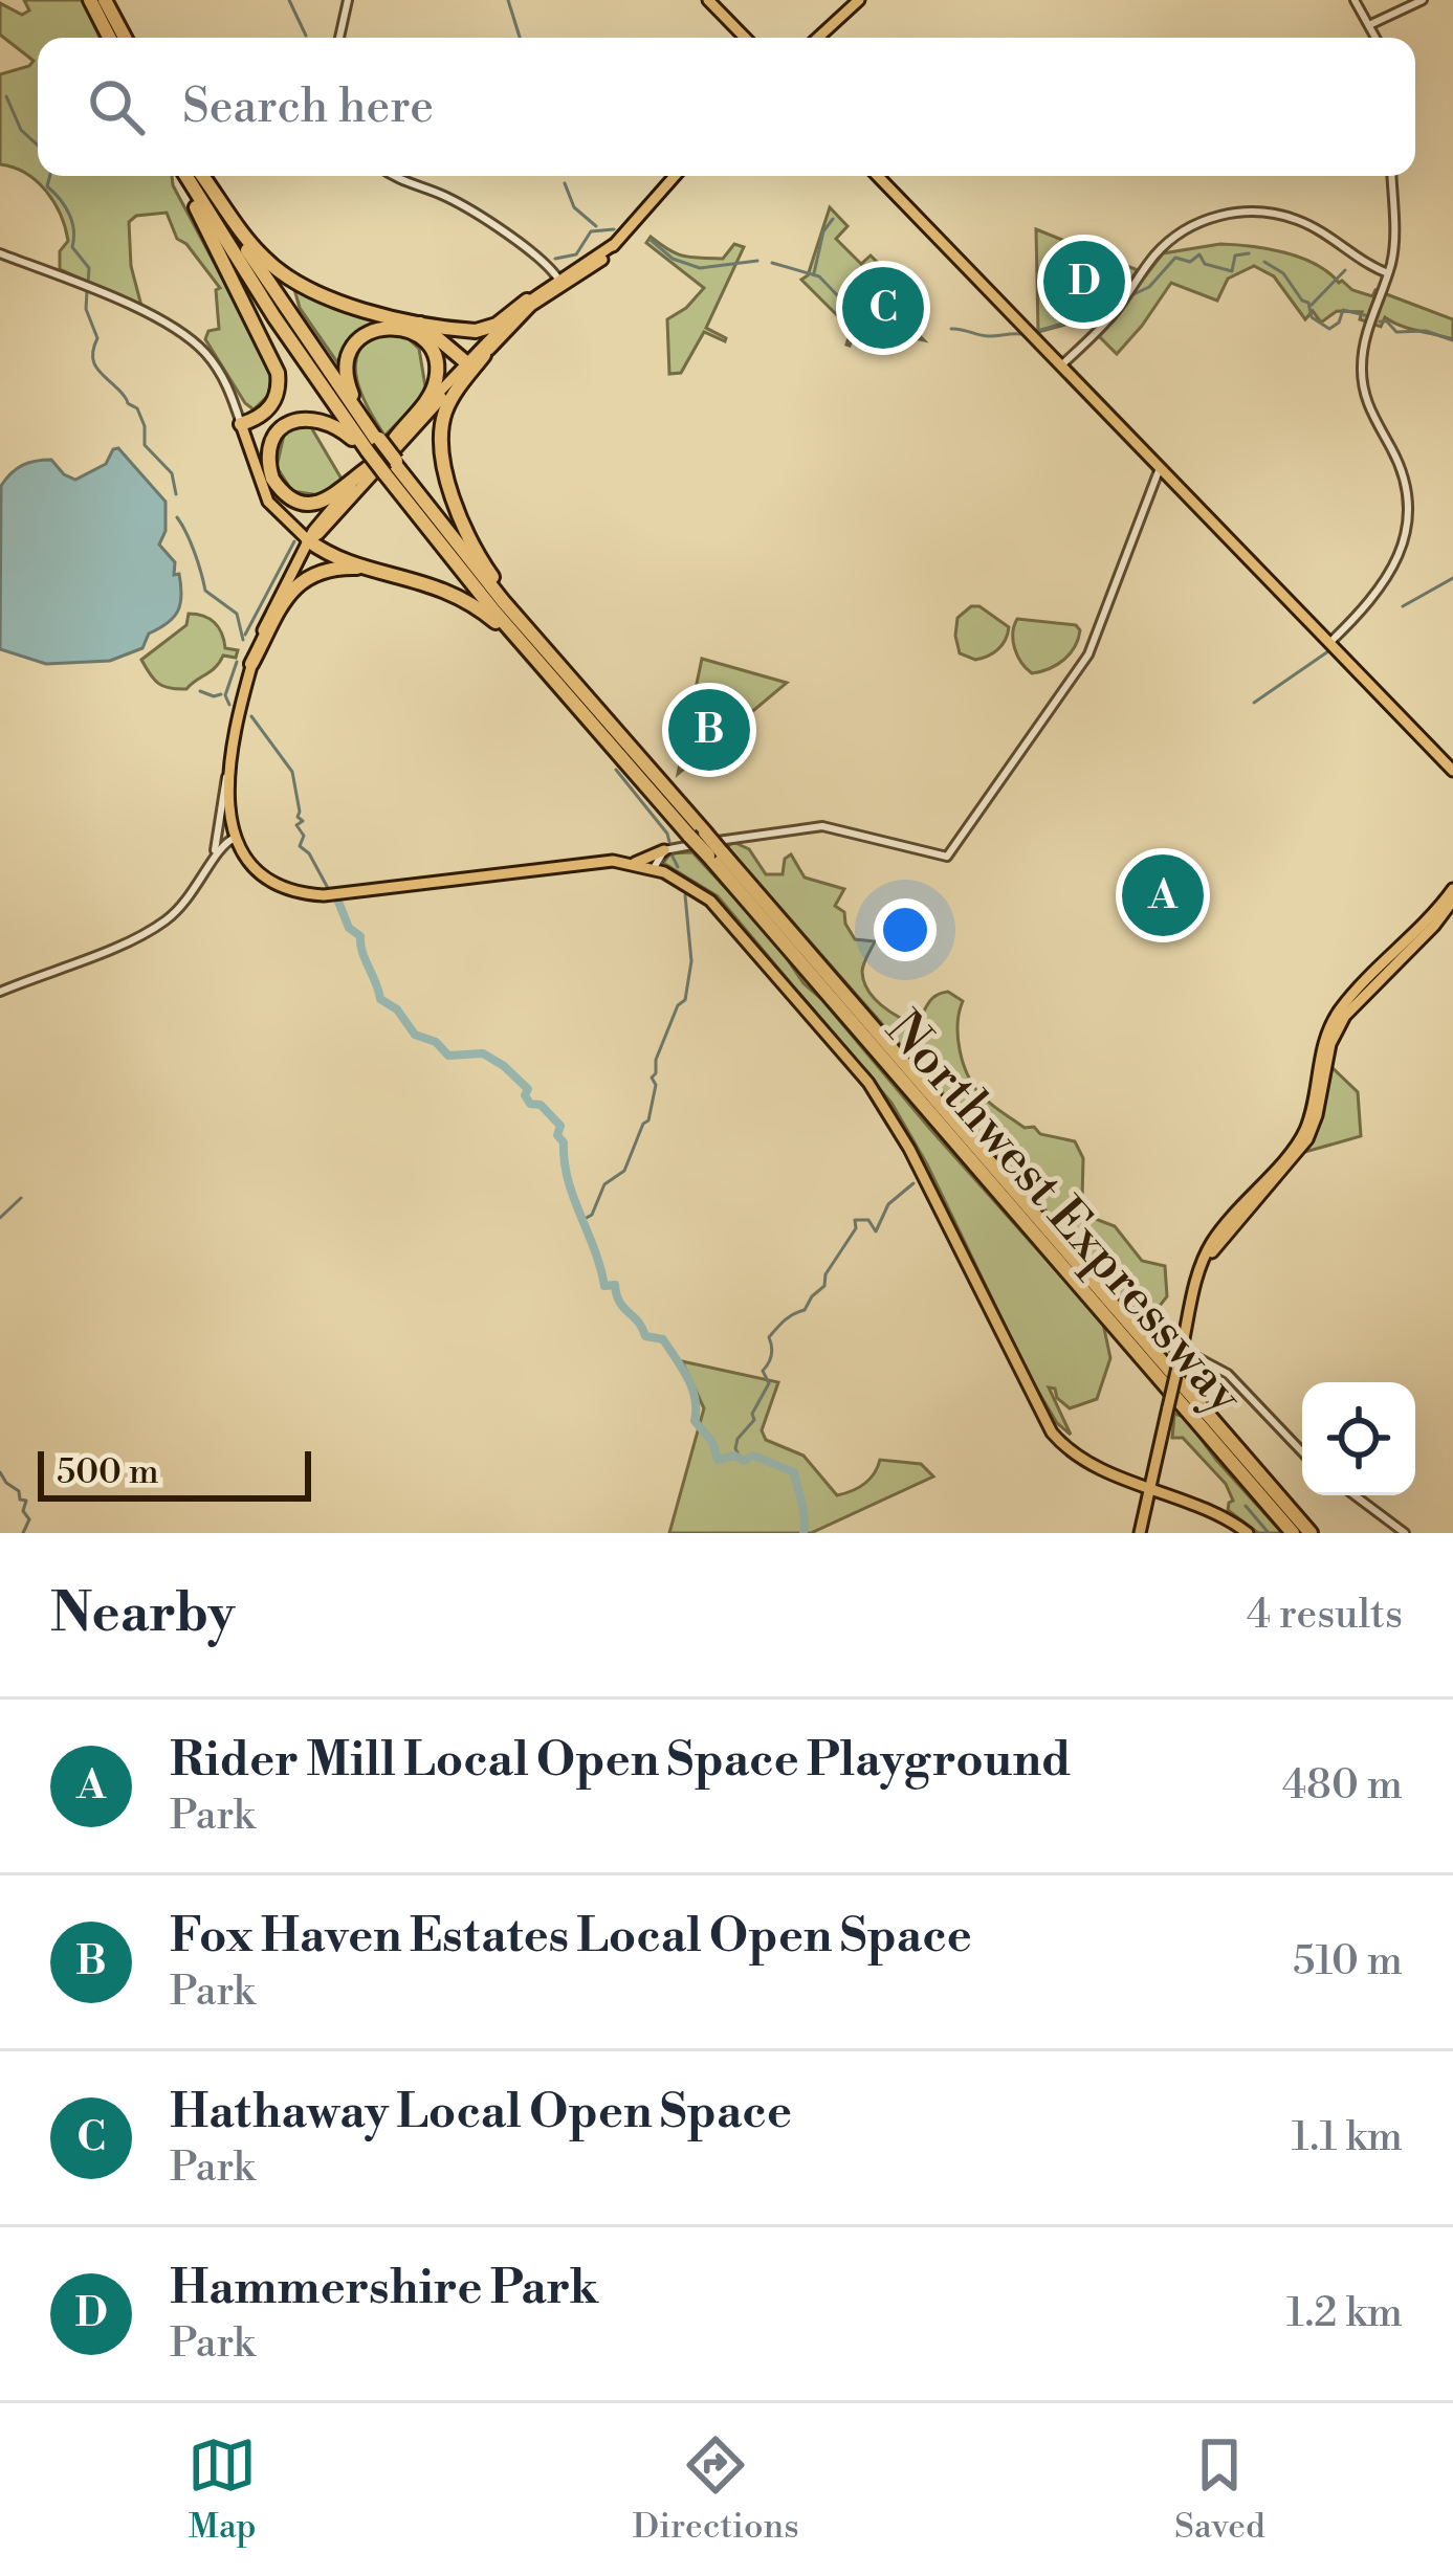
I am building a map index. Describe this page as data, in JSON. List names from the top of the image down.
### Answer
{
  "streets": {
    "highway": ["Northwest Expressway"]
  },
  "scale_bar": "500 m",
  "page": {
    "search": "Search here",
    "pins": [
      "D",
      "C",
      "B",
      "A"
    ],
    "scale": "500 m",
    "heading": ["Nearby", "4 results"],
    "list": [
      {
        "mark": "A",
        "name": "Rider Mill Local Open Space Playground",
        "note": "Park",
        "value": "480 m"
      },
      {
        "mark": "B",
        "name": "Fox Haven Estates Local Open Space",
        "note": "Park",
        "value": "510 m"
      },
      {
        "mark": "C",
        "name": "Hathaway Local Open Space",
        "note": "Park",
        "value": "1.1 km"
      },
      {
        "mark": "D",
        "name": "Hammershire Park",
        "note": "Park",
        "value": "1.2 km"
      }
    ],
    "nav": ["Map", "Directions", "Saved"]
  }
}
